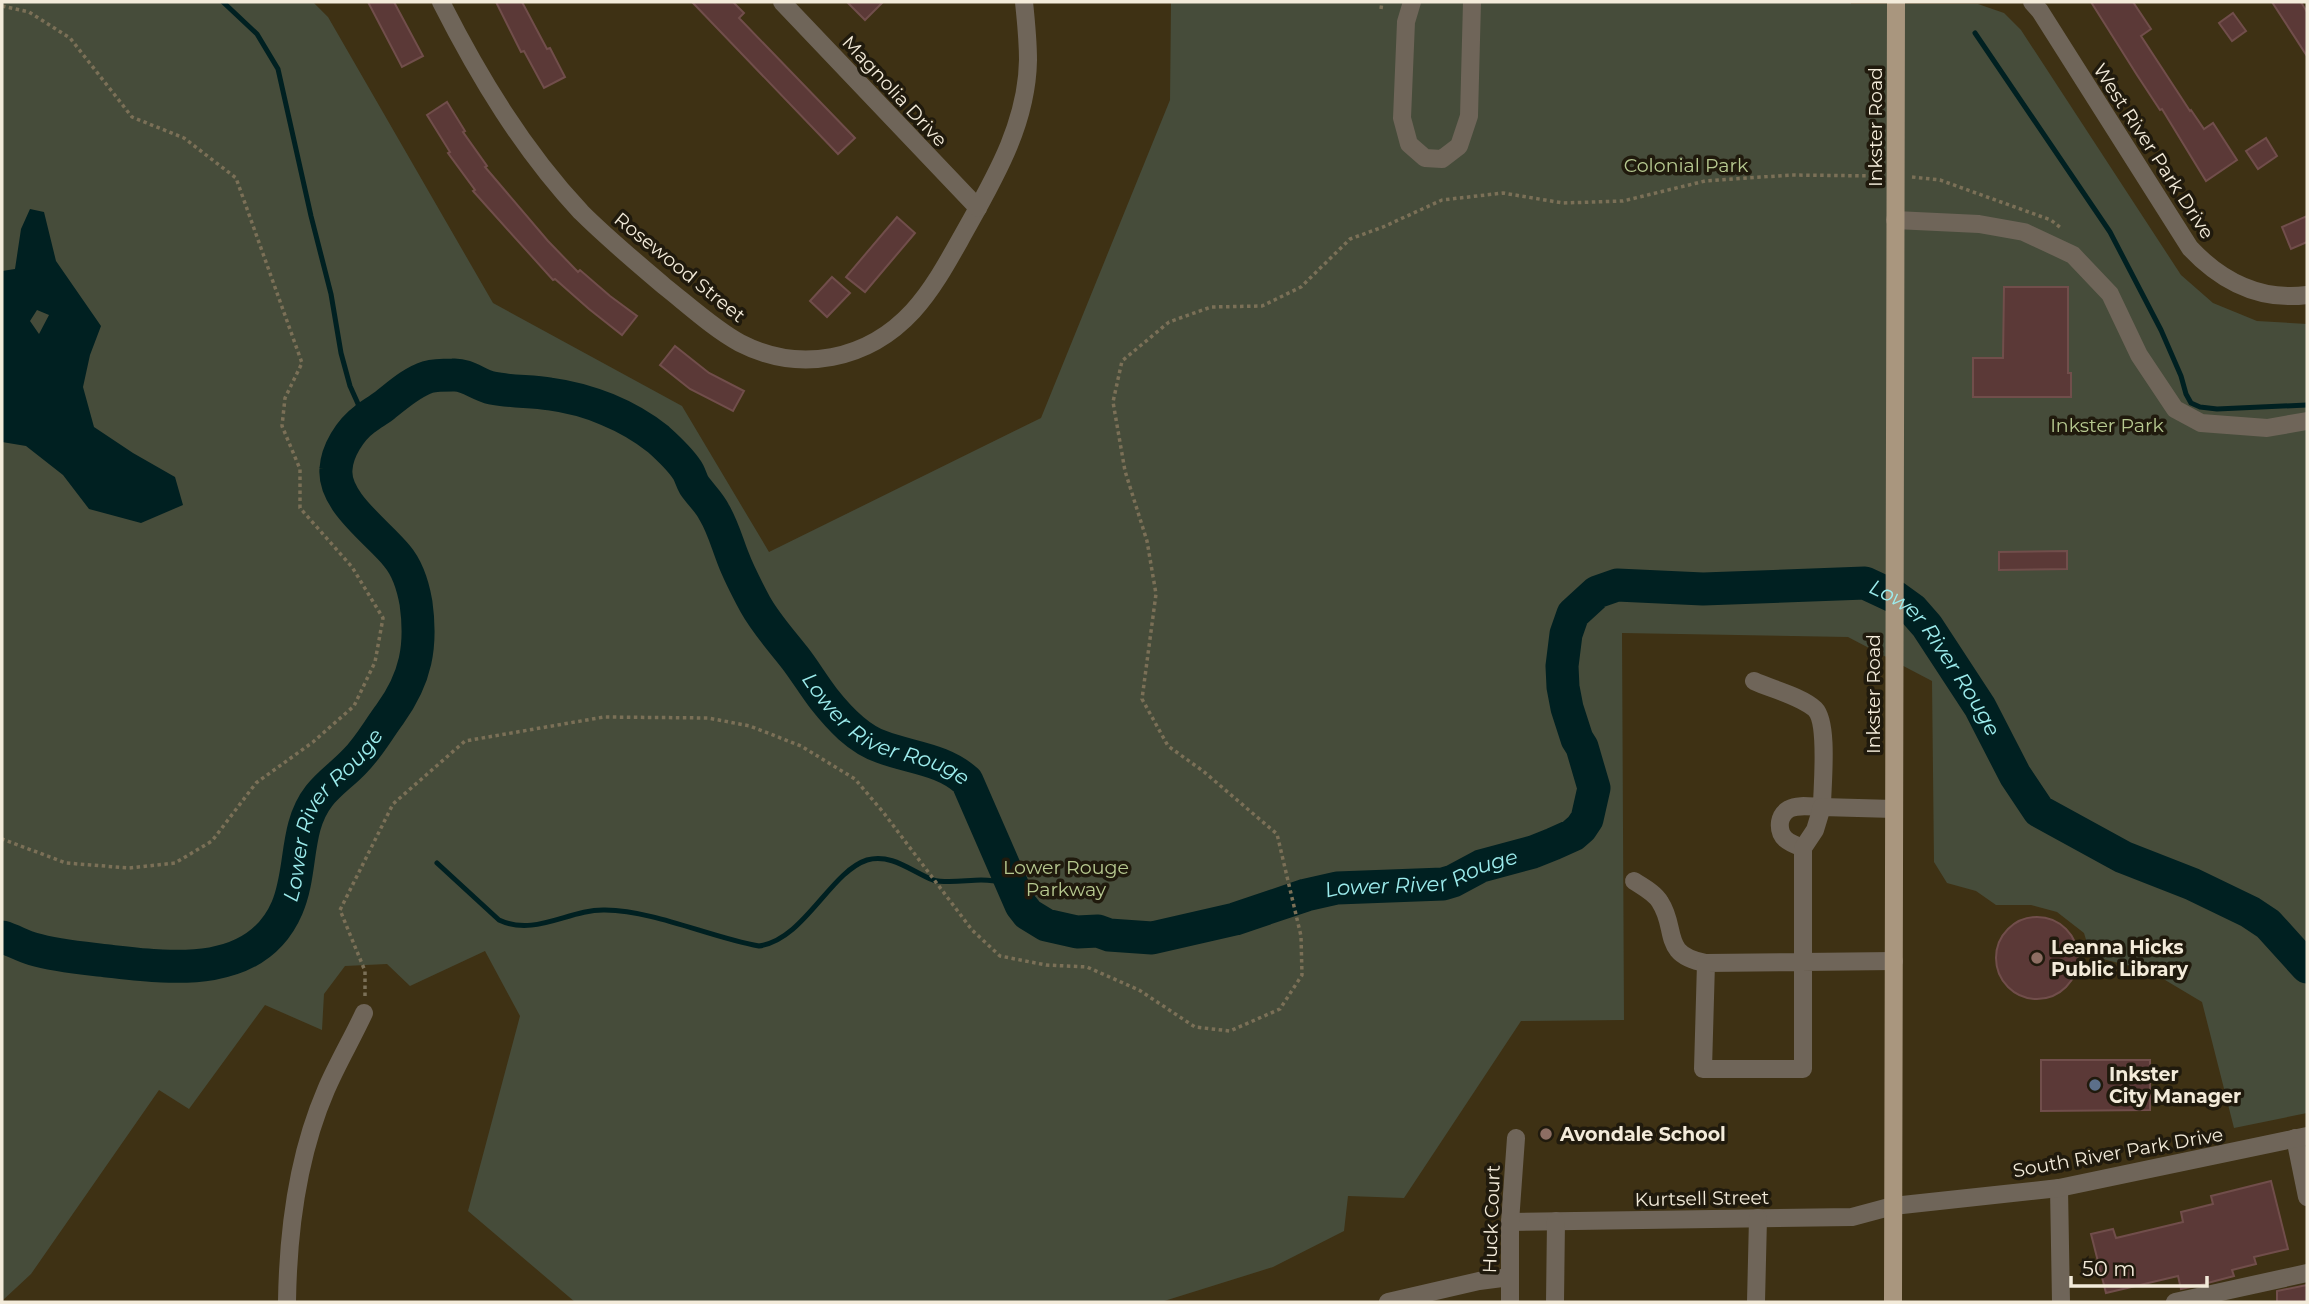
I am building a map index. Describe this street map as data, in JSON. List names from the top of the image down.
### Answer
{
  "streets": {
    "main road": ["Inkster Road"],
    "street": [
      "Magnolia Drive",
      "West River Park Drive",
      "Rosewood Street",
      "South River Park Drive",
      "Kurtsell Street",
      "Huck Court"
    ]
  },
  "crossings": [
    ["Magnolia Drive", "Rosewood Street"],
    ["Inkster Road", "South River Park Drive"],
    ["Inkster Road", "Kurtsell Street"],
    ["South River Park Drive", "Kurtsell Street"],
    ["Kurtsell Street", "Huck Court"]
  ],
  "water": ["Lower River Rouge"],
  "parks": ["Colonial Park", "Inkster Park", "Lower Rouge Parkway"],
  "places": ["Leanna Hicks Public Library", "Inkster City Manager", "Avondale School"],
  "scale_bar": "50 m"
}
